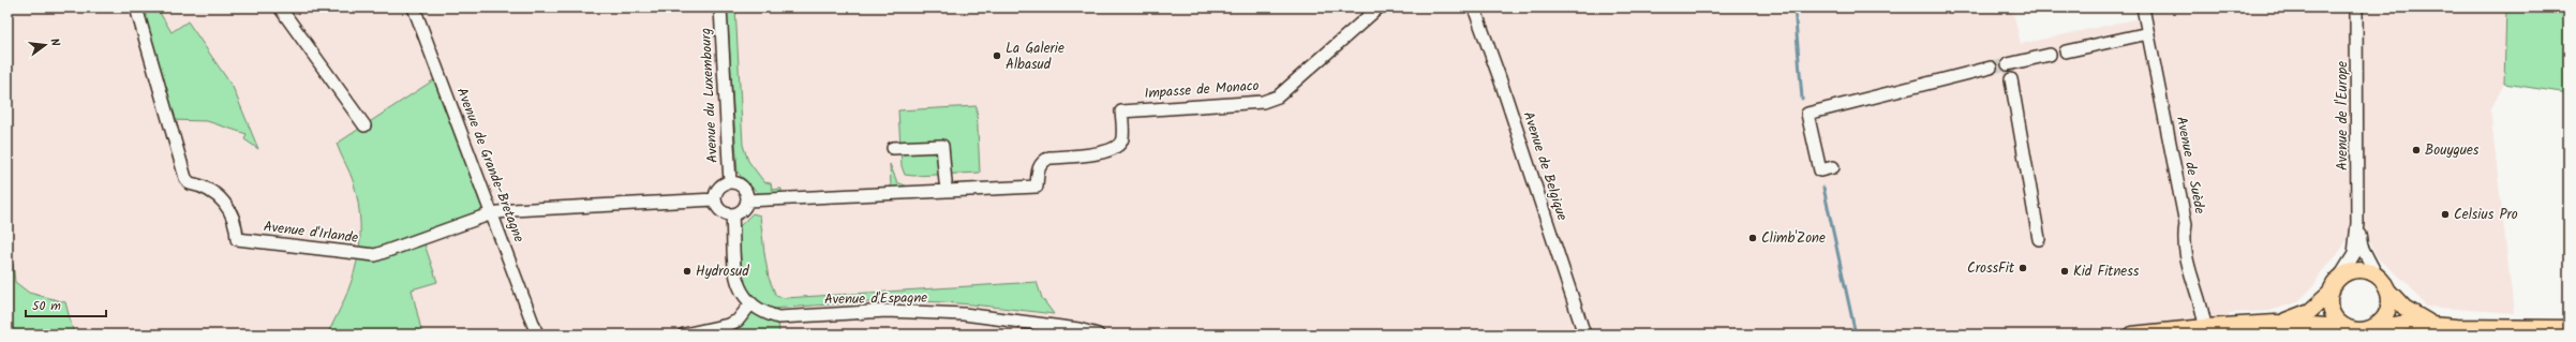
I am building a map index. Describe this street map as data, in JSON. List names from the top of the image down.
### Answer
{
  "streets": {
    "street": [
      "Impasse de Monaco",
      "Avenue du Luxembourg",
      "Avenue de l'Europe",
      "Avenue de Grande-Bretagne",
      "Avenue de Suède",
      "Avenue de Belgique",
      "Avenue d'Irlande",
      "Avenue d'Espagne"
    ]
  },
  "crossings": [
    ["Impasse de Monaco", "Avenue du Luxembourg"],
    ["Impasse de Monaco", "Avenue d'Irlande"],
    ["Impasse de Monaco", "Avenue d'Espagne"],
    ["Avenue du Luxembourg", "Avenue d'Irlande"],
    ["Avenue du Luxembourg", "Avenue d'Espagne"],
    ["Avenue de Grande-Bretagne", "Avenue d'Irlande"],
    ["Avenue d'Irlande", "Avenue d'Espagne"]
  ],
  "places": [
    "La Galerie Albasud",
    "Bouygues",
    "Celsius Pro",
    "Climb'Zone",
    "CrossFit",
    "Hydrosud",
    "Kid Fitness"
  ],
  "scale_bar": "50 m",
  "north": "right"
}
